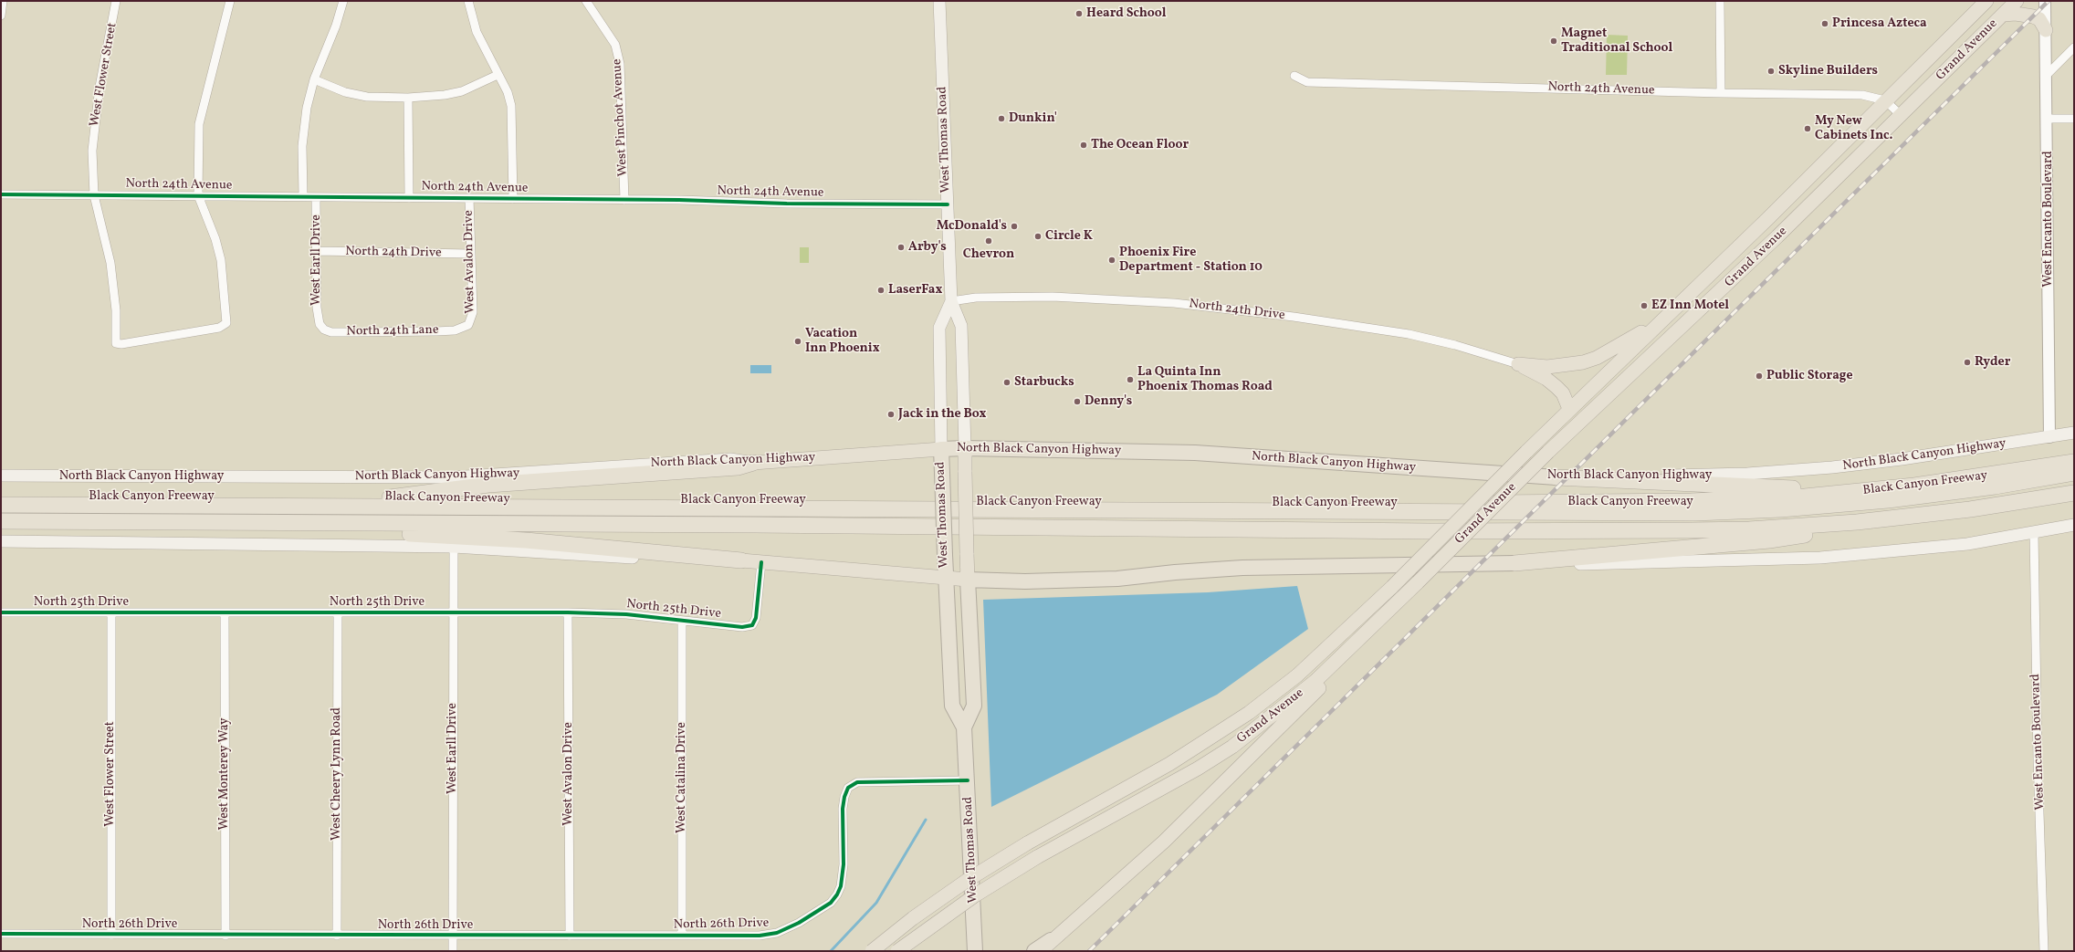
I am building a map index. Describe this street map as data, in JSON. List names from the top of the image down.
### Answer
{
  "streets": {
    "highway": ["West Thomas Road", "North Black Canyon Highway", "Black Canyon Freeway"],
    "main road": ["Grand Avenue"],
    "street": [
      "West Flower Street",
      "North 24th Avenue",
      "West Pinchot Avenue",
      "West Encanto Boulevard",
      "North 24th Drive",
      "West Earll Drive",
      "West Avalon Drive",
      "North 24th Lane",
      "North 25th Drive",
      "West Monterey Way",
      "West Cheery Lynn Road",
      "West Catalina Drive",
      "North 26th Drive"
    ]
  },
  "crossings": [
    ["Grand Avenue", "North 24th Avenue"],
    ["West Flower Street", "North 24th Avenue"],
    ["West Flower Street", "North 25th Drive"],
    ["West Flower Street", "North 26th Drive"],
    ["North 24th Avenue", "West Pinchot Avenue"],
    ["North 24th Avenue", "West Thomas Road"],
    ["North 24th Avenue", "West Earll Drive"],
    ["North 24th Avenue", "West Avalon Drive"],
    ["West Thomas Road", "North 24th Drive"],
    ["West Thomas Road", "North Black Canyon Highway"],
    ["West Thomas Road", "North 26th Drive"],
    ["West Encanto Boulevard", "North Black Canyon Highway"],
    ["North 24th Drive", "West Earll Drive"],
    ["North 24th Drive", "West Avalon Drive"],
    ["West Earll Drive", "North 24th Lane"],
    ["West Earll Drive", "North 25th Drive"],
    ["West Earll Drive", "North 26th Drive"],
    ["West Avalon Drive", "North 24th Lane"],
    ["West Avalon Drive", "North 25th Drive"],
    ["West Avalon Drive", "North 26th Drive"],
    ["North 25th Drive", "West Monterey Way"],
    ["North 25th Drive", "West Cheery Lynn Road"],
    ["North 25th Drive", "West Catalina Drive"],
    ["West Monterey Way", "North 26th Drive"],
    ["West Cheery Lynn Road", "North 26th Drive"],
    ["West Catalina Drive", "North 26th Drive"]
  ],
  "places": [
    "Heard School",
    "Princesa Azteca",
    "Magnet Traditional School",
    "Skyline Builders",
    "Dunkin'",
    "My New Cabinets Inc.",
    "The Ocean Floor",
    "McDonald's",
    "Circle K",
    "Chevron",
    "Arby's",
    "Phoenix Fire Department - Station 10",
    "LaserFax",
    "EZ Inn Motel",
    "Vacation Inn Phoenix",
    "Ryder",
    "Public Storage",
    "La Quinta Inn Phoenix Thomas Road",
    "Starbucks",
    "Denny's",
    "Jack in the Box"
  ]
}
